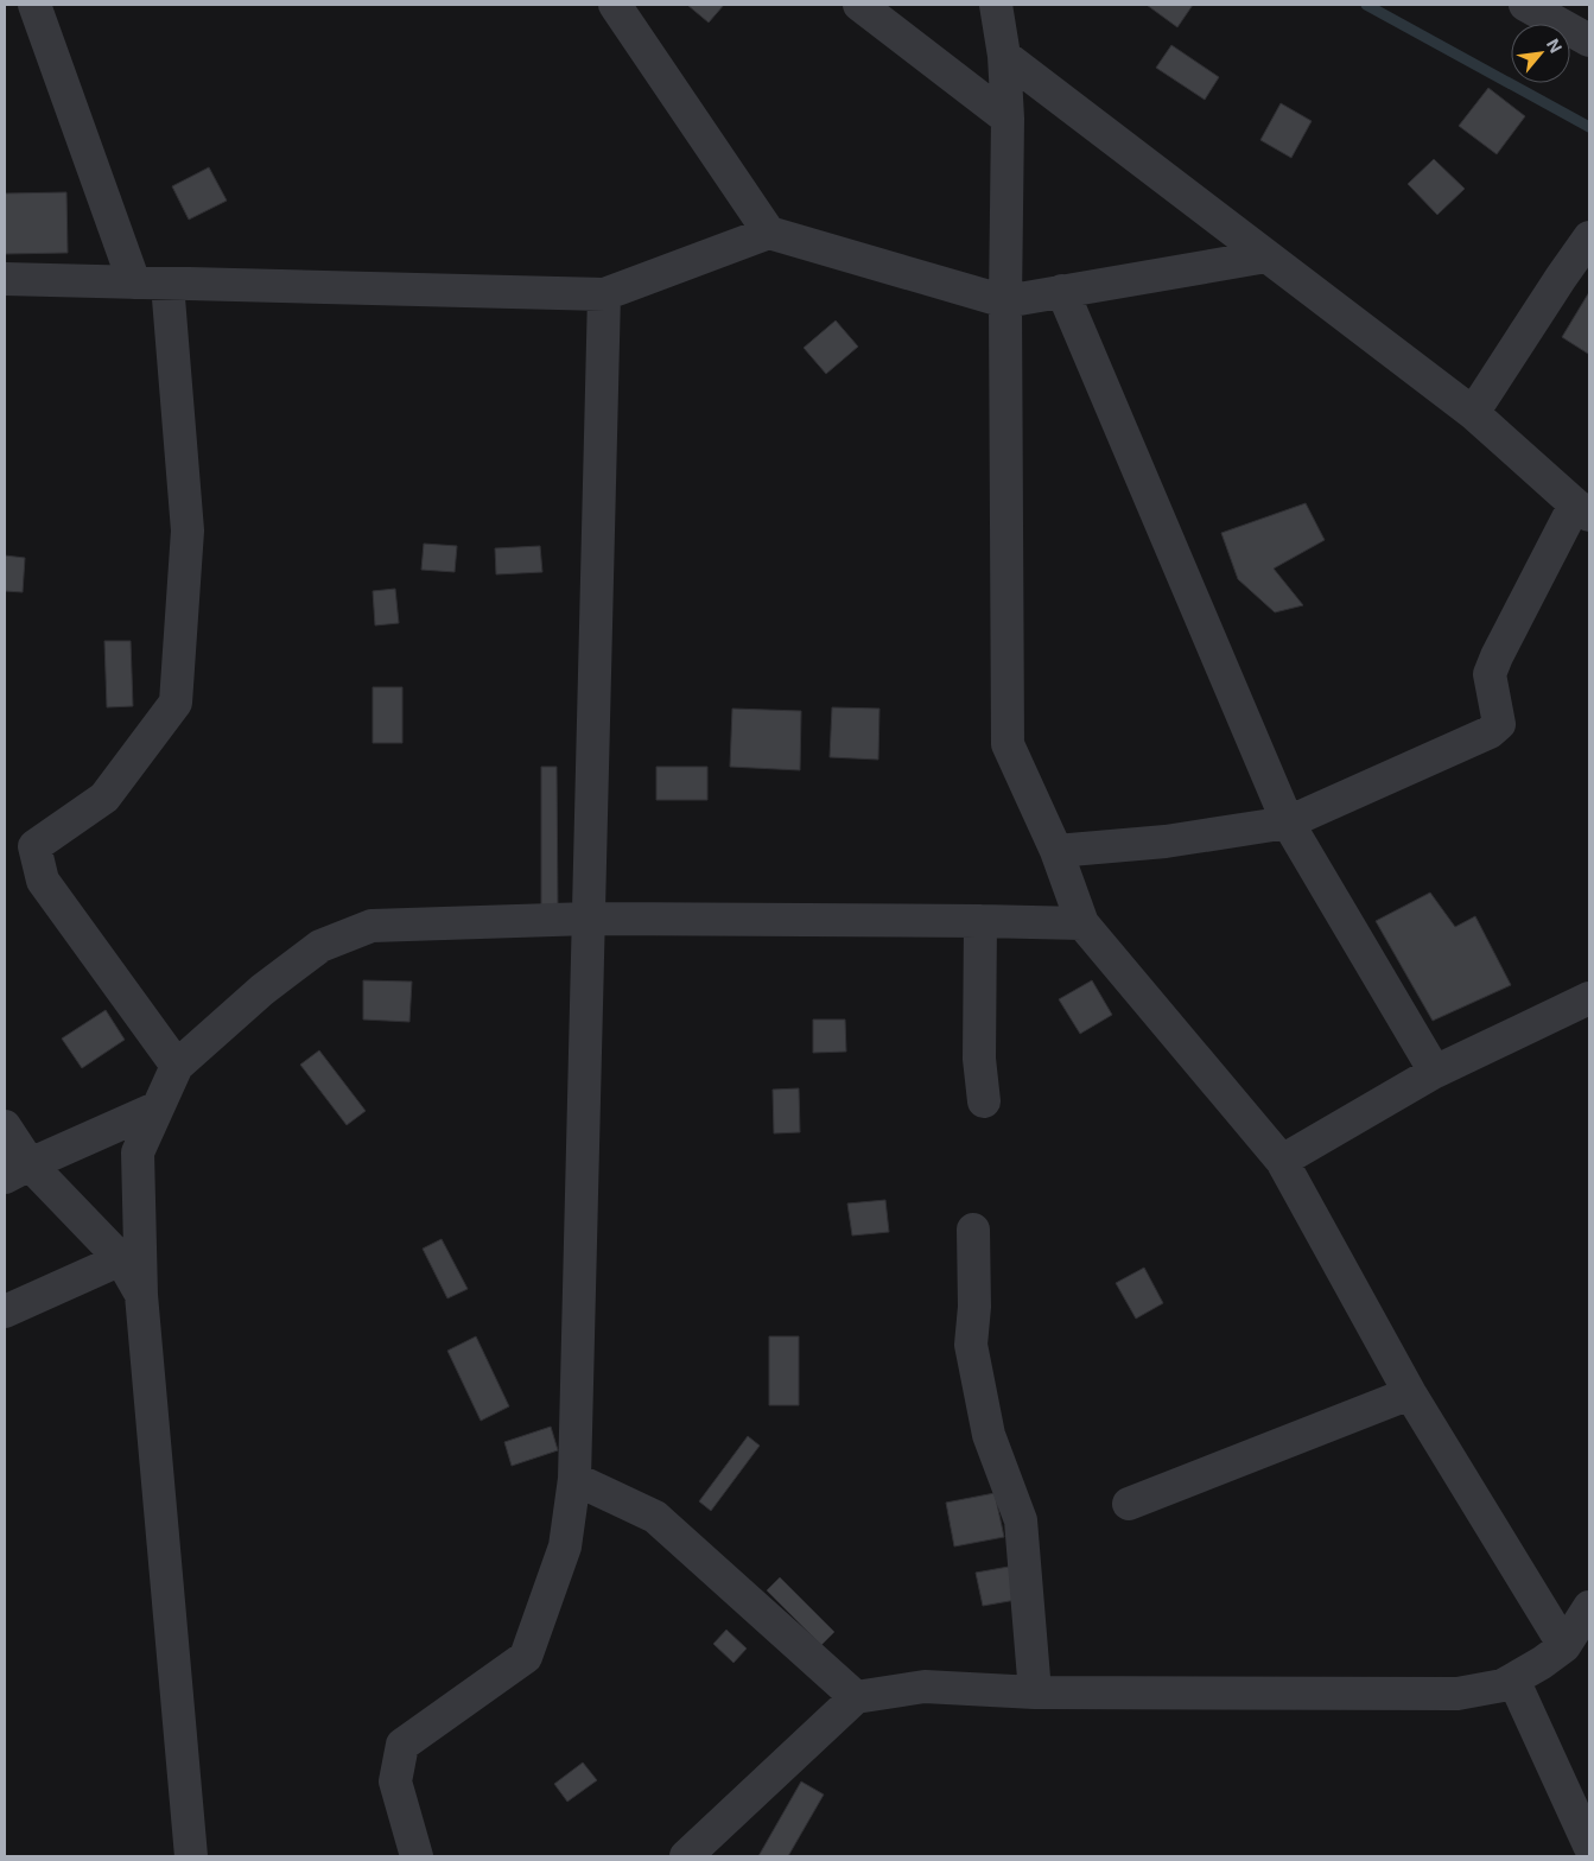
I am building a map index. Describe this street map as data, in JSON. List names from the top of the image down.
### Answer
{
  "north": "top right"
}
